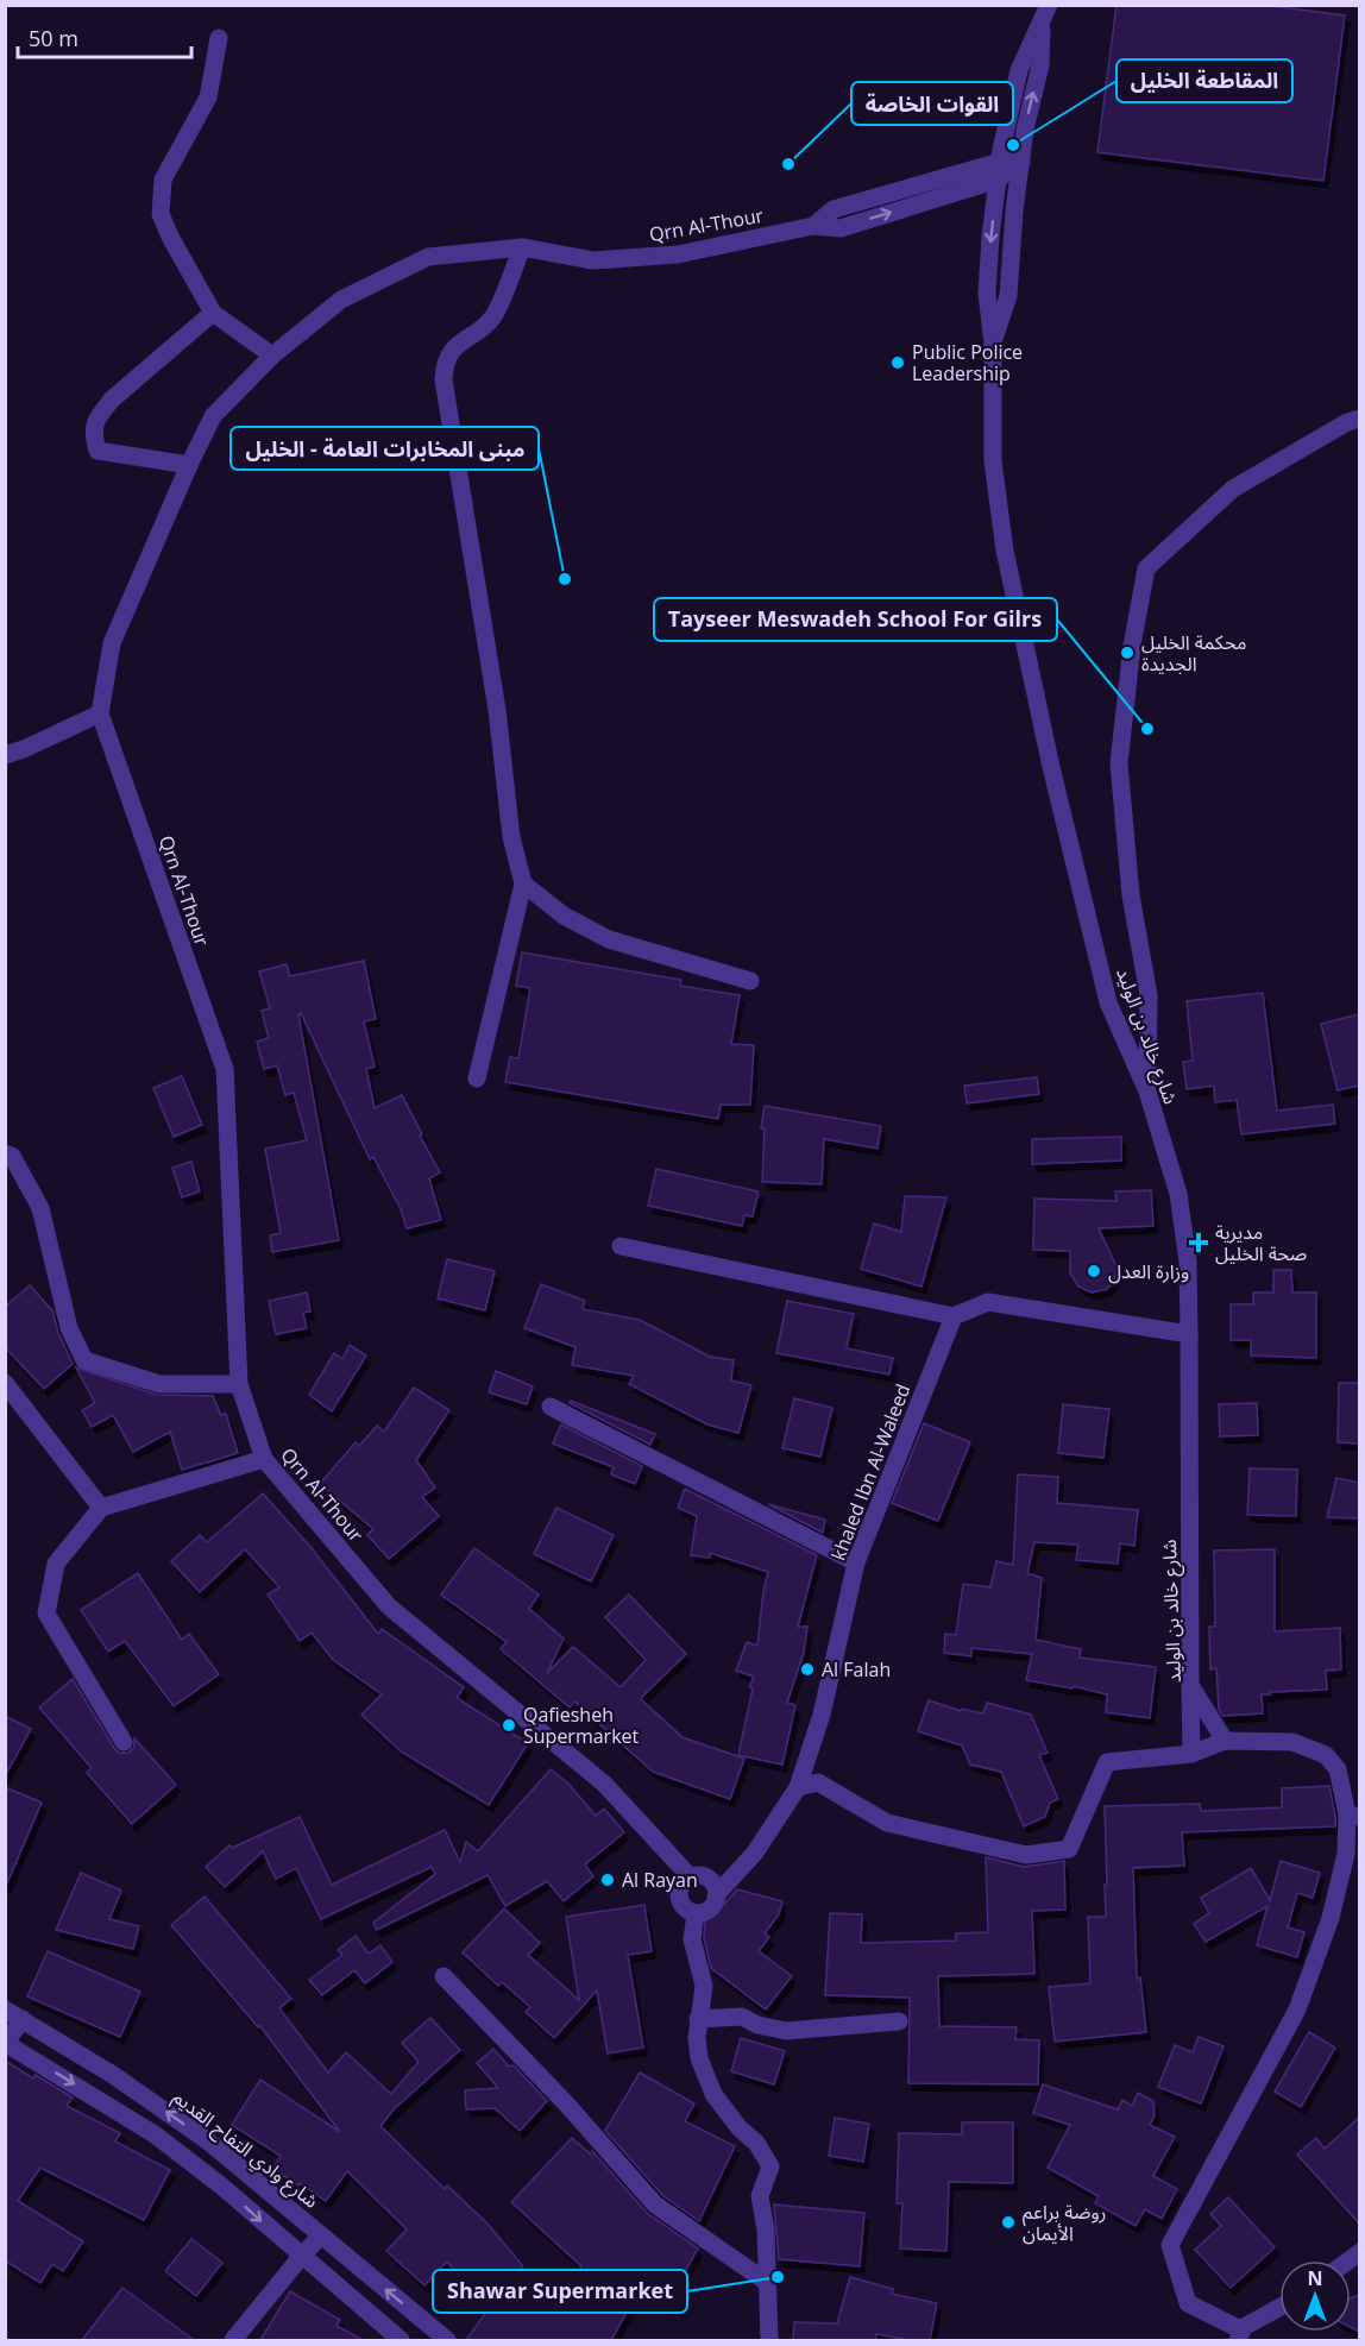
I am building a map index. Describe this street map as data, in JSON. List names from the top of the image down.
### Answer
{
  "streets": {
    "street": [
      "Qrn Al-Thour",
      "شارع خالد بن الوليد",
      "khaled Ibn Al-Waleed",
      "شارع وادي التفاح القديم"
    ]
  },
  "crossings": [
    ["Qrn Al-Thour", "khaled Ibn Al-Waleed"]
  ],
  "places": {
    "other": [
      "المقاطعة الخليل",
      "القوات الخاصة",
      "Public Police Leadership",
      "مبنى المخابرات العامة - الخليل",
      "محكمة الخليل الجديدة",
      "Tayseer Meswadeh School For Gilrs",
      "وزارة العدل",
      "Al Falah",
      "Qafiesheh Supermarket",
      "Al Rayan",
      "روضة براعم الأيمان",
      "Shawar Supermarket"
    ],
    "health": ["مديرية صحة الخليل"]
  },
  "scale_bar": "50 m",
  "north": "top"
}
